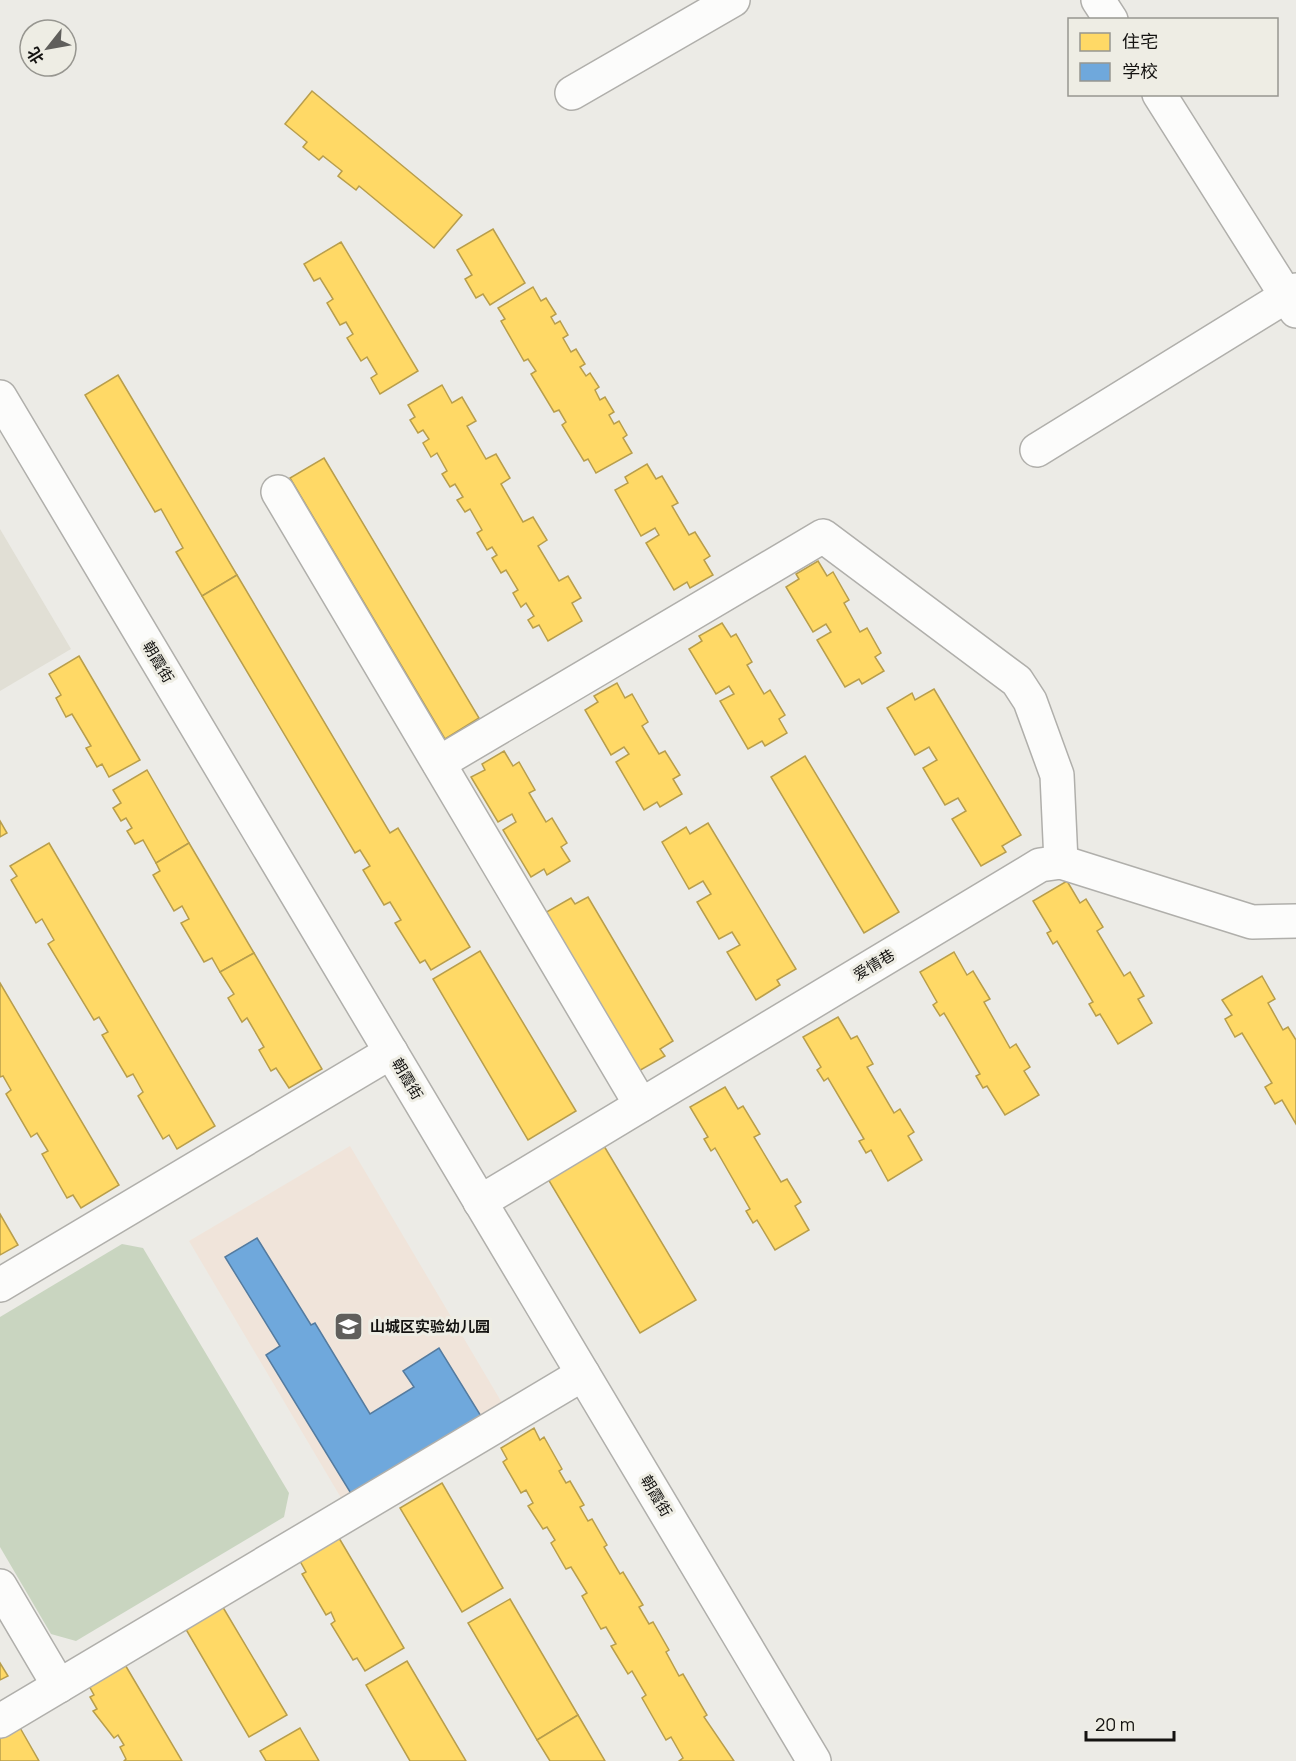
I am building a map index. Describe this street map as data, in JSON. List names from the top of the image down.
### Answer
{
  "streets": {
    "street": ["朝霞街", "爱情巷"]
  },
  "crossings": [
    ["朝霞街", "爱情巷"]
  ],
  "places": {
    "school or university": ["山城区实验幼儿园"]
  },
  "legend": ["住宅", "学校"],
  "scale_bar": "20 m",
  "north": "bottom left"
}
